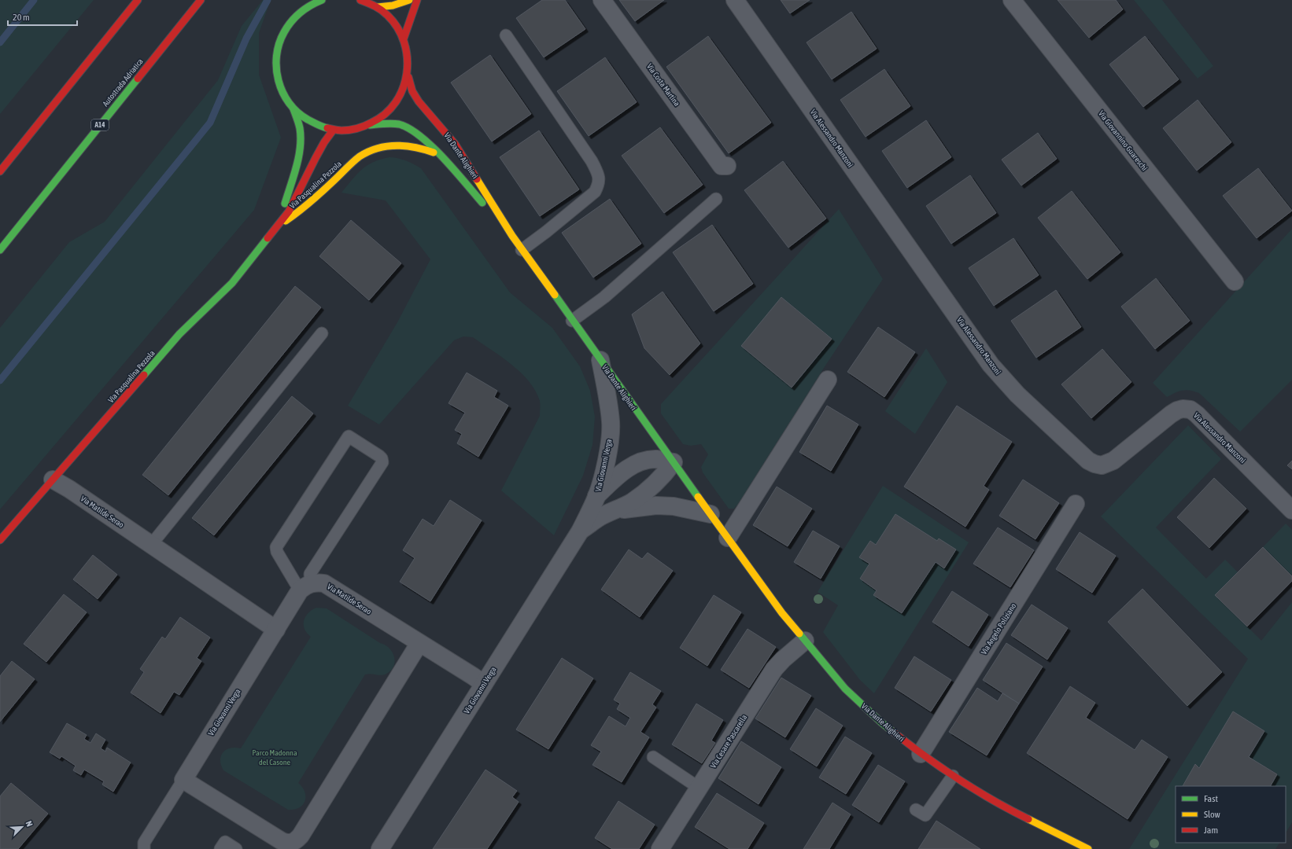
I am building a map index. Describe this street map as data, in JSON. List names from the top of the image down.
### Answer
{
  "streets": {
    "main road": [
      "Autostrada Adriatica",
      "A14",
      "Via Dante Alighieri",
      "Via Pasqualina Pezzola"
    ],
    "street": [
      "Via Costa Martina",
      "Via Alessandro Manzoni",
      "Via Giovannino Guareschi",
      "Via Giovanni Verga",
      "Via Matilde Serao",
      "Via Angelo Poliziano",
      "Via Cesare Pascarella"
    ]
  },
  "crossings": [
    ["Via Dante Alighieri", "Via Pasqualina Pezzola"],
    ["Via Dante Alighieri", "Via Giovanni Verga"],
    ["Via Dante Alighieri", "Via Angelo Poliziano"],
    ["Via Dante Alighieri", "Via Cesare Pascarella"],
    ["Via Pasqualina Pezzola", "Via Matilde Serao"],
    ["Via Giovanni Verga", "Via Matilde Serao"]
  ],
  "parks": ["Parco Madonna del Casone"],
  "legend": ["Fast", "Slow", "Jam"],
  "scale_bar": "20 m",
  "north": "top right"
}
